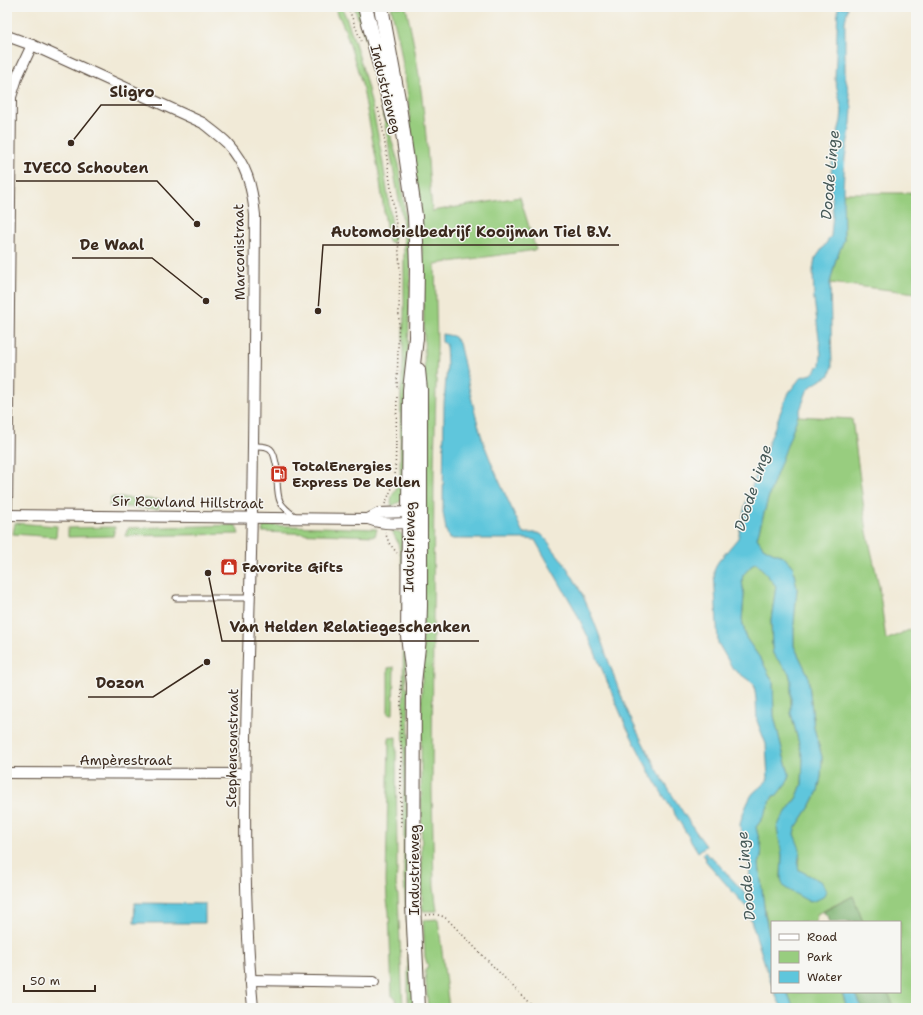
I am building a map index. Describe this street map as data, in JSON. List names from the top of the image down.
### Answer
{
  "streets": {
    "main road": ["Industrieweg"],
    "street": [
      "Marconistraat",
      "Sir Rowland Hillstraat",
      "Stephensonstraat",
      "Ampèrestraat"
    ]
  },
  "crossings": [
    ["Industrieweg", "Sir Rowland Hillstraat"],
    ["Marconistraat", "Sir Rowland Hillstraat"],
    ["Marconistraat", "Stephensonstraat"],
    ["Sir Rowland Hillstraat", "Stephensonstraat"],
    ["Stephensonstraat", "Ampèrestraat"]
  ],
  "water": ["Doode Linge"],
  "places": {
    "other": [
      "Sligro",
      "IVECO Schouten",
      "De Waal",
      "Automobielbedrijf Kooijman Tiel B.V.",
      "Van Helden Relatiegeschenken",
      "Dozon"
    ],
    "fuel station": ["TotalEnergies Express De Kellen"],
    "shop": ["Favorite Gifts"]
  },
  "legend": ["Road", "Park", "Water"],
  "scale_bar": "50 m"
}
